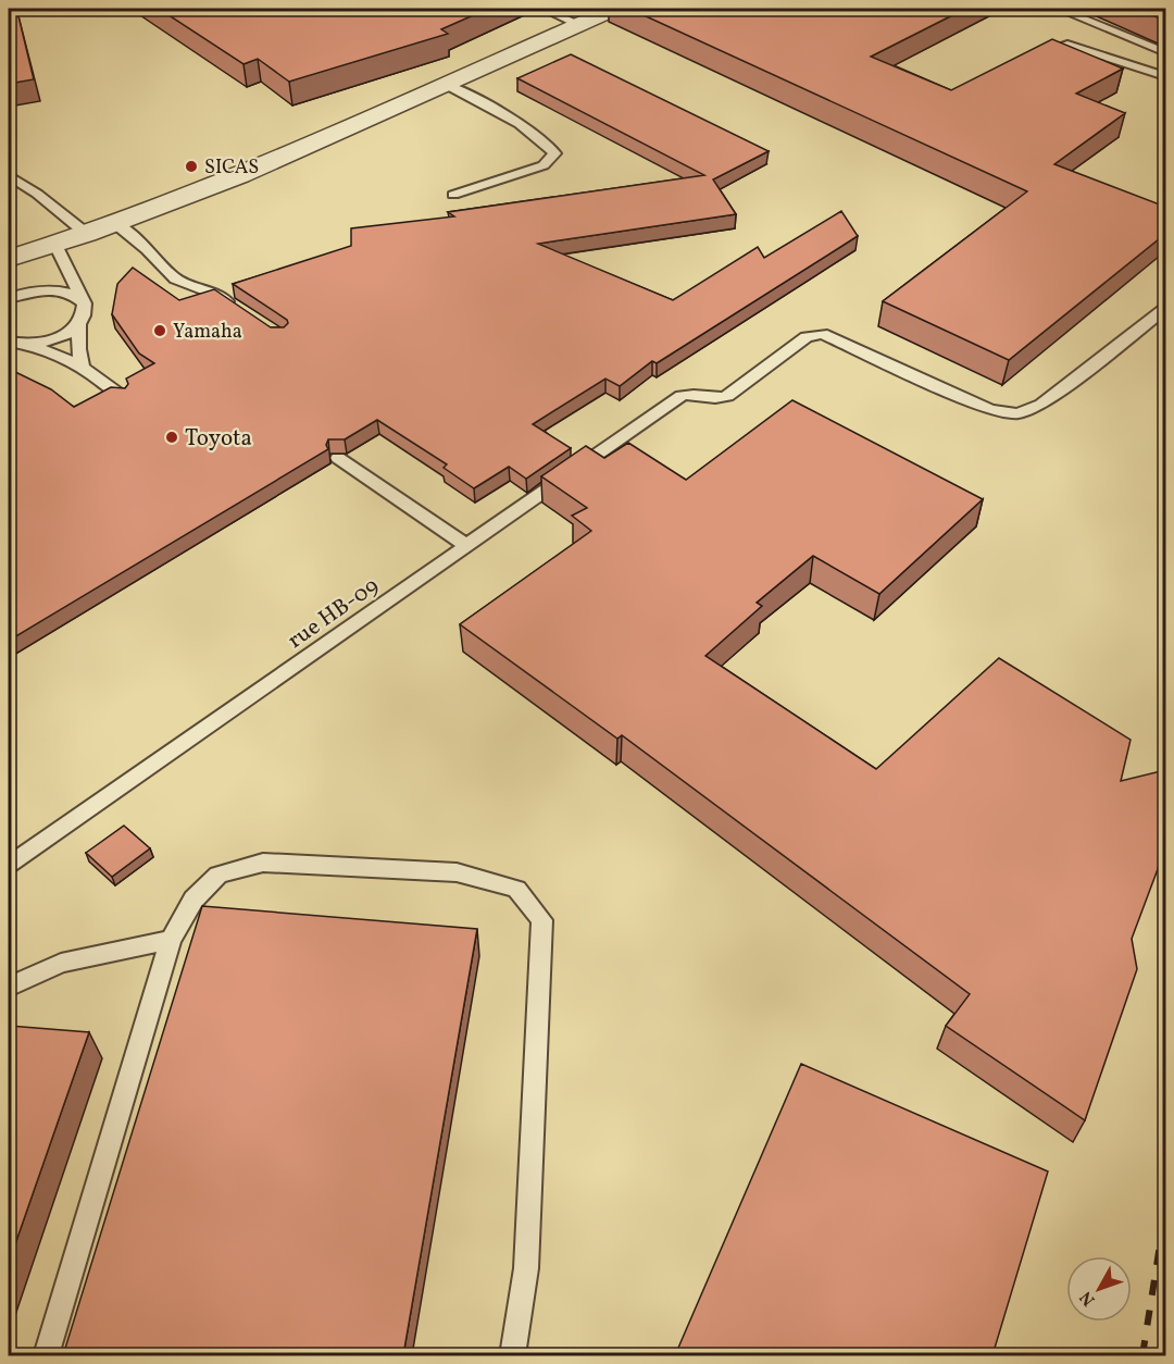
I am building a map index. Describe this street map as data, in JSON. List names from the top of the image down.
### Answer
{
  "streets": {
    "lane": ["rue HB-09"]
  },
  "places": ["SICAS", "Yamaha", "Toyota"],
  "north": "bottom left"
}
